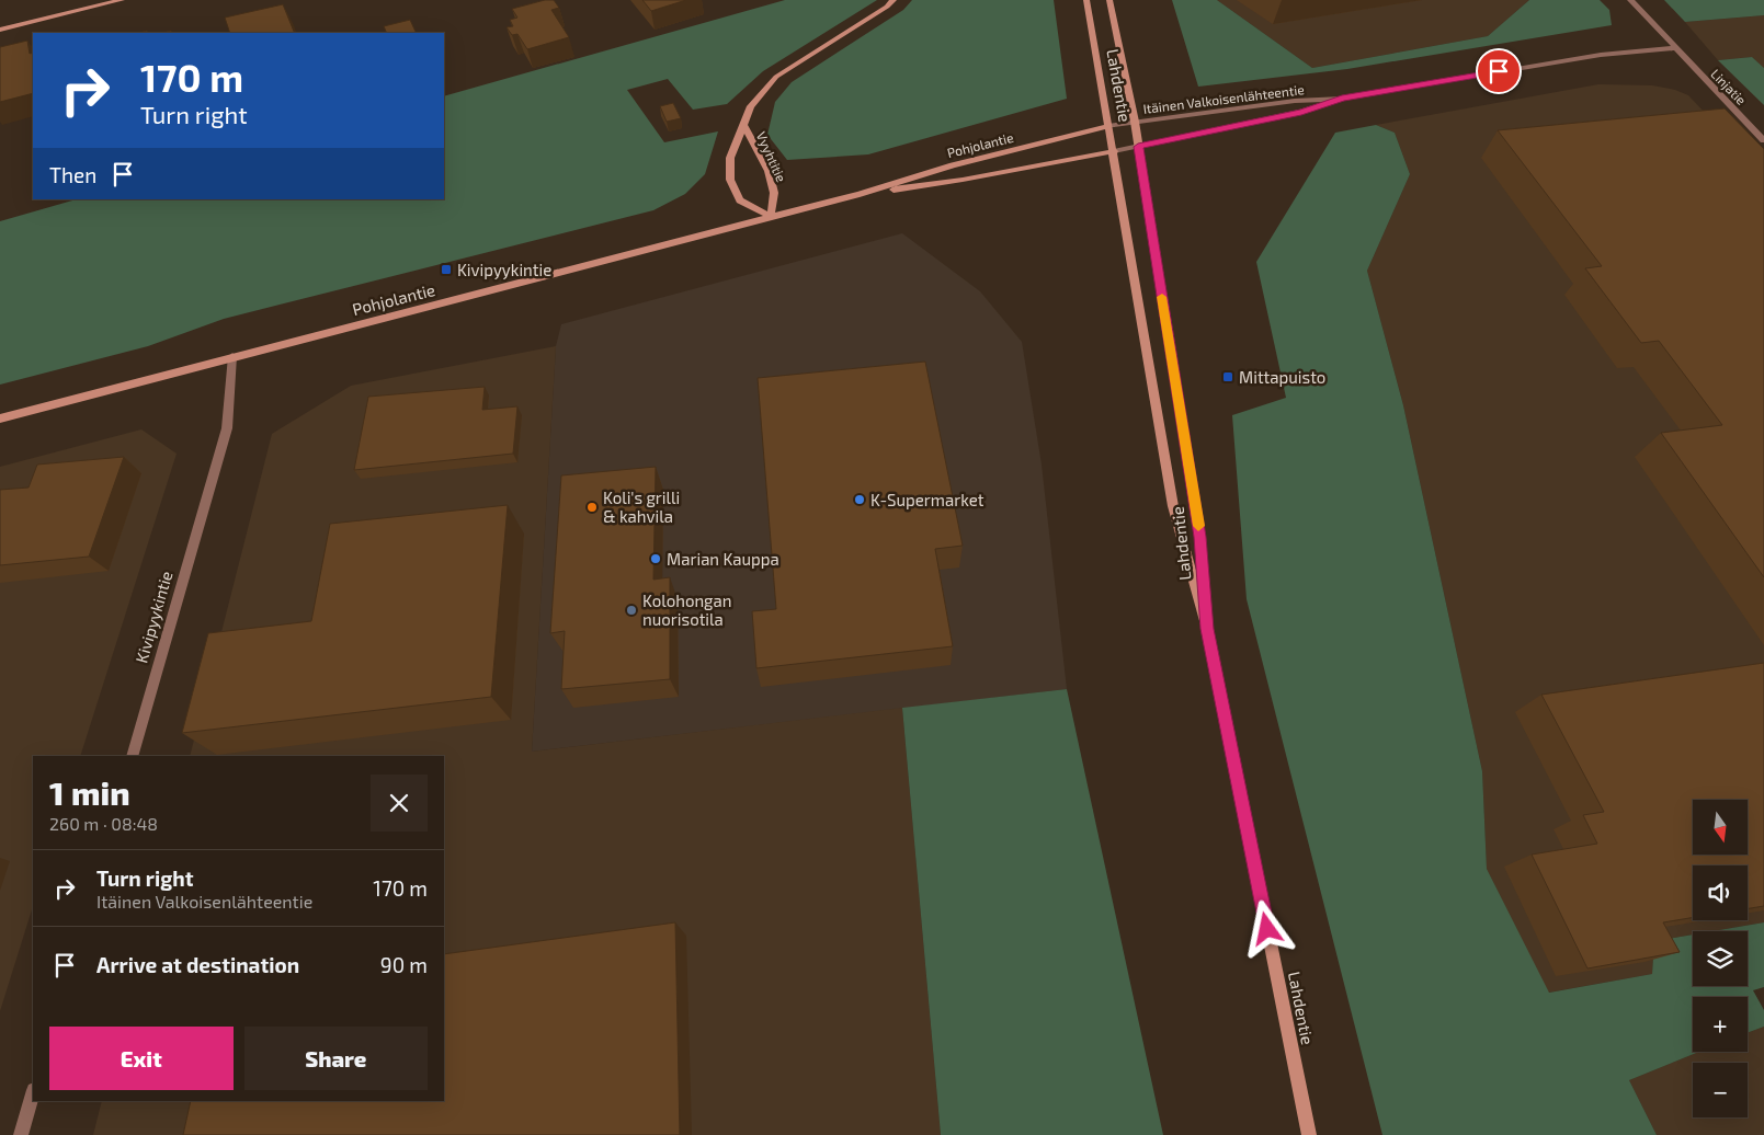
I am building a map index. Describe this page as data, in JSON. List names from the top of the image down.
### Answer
{
  "streets": {
    "street": [
      "Lahdentie",
      "Linjatie",
      "Itäinen Valkoisenlähteentie",
      "Pohjolantie",
      "Vyyhtitie",
      "Kivipyykintie"
    ]
  },
  "crossings": [
    ["Lahdentie", "Itäinen Valkoisenlähteentie"],
    ["Lahdentie", "Pohjolantie"],
    ["Linjatie", "Itäinen Valkoisenlähteentie"],
    ["Itäinen Valkoisenlähteentie", "Pohjolantie"],
    ["Pohjolantie", "Vyyhtitie"],
    ["Pohjolantie", "Kivipyykintie"]
  ],
  "places": {
    "transit": ["Kivipyykintie", "Mittapuisto"],
    "other": [
      "K-Supermarket",
      "Koli's grilli & kahvila",
      "Marian Kauppa",
      "Kolohongan nuorisotila"
    ]
  },
  "north": "bottom",
  "page": {
    "turn": ["170 m", "Turn right"],
    "then": "Then",
    "heading": ["1 min", "260 m · 08:48"],
    "map_buttons": ["+", "−"],
    "list": [
      {
        "name": "Turn right",
        "note": "Itäinen Valkoisenlähteentie",
        "value": "170 m"
      },
      {
        "name": "Arrive at destination",
        "value": "90 m"
      }
    ],
    "buttons": ["Exit", "Share"]
  }
}
